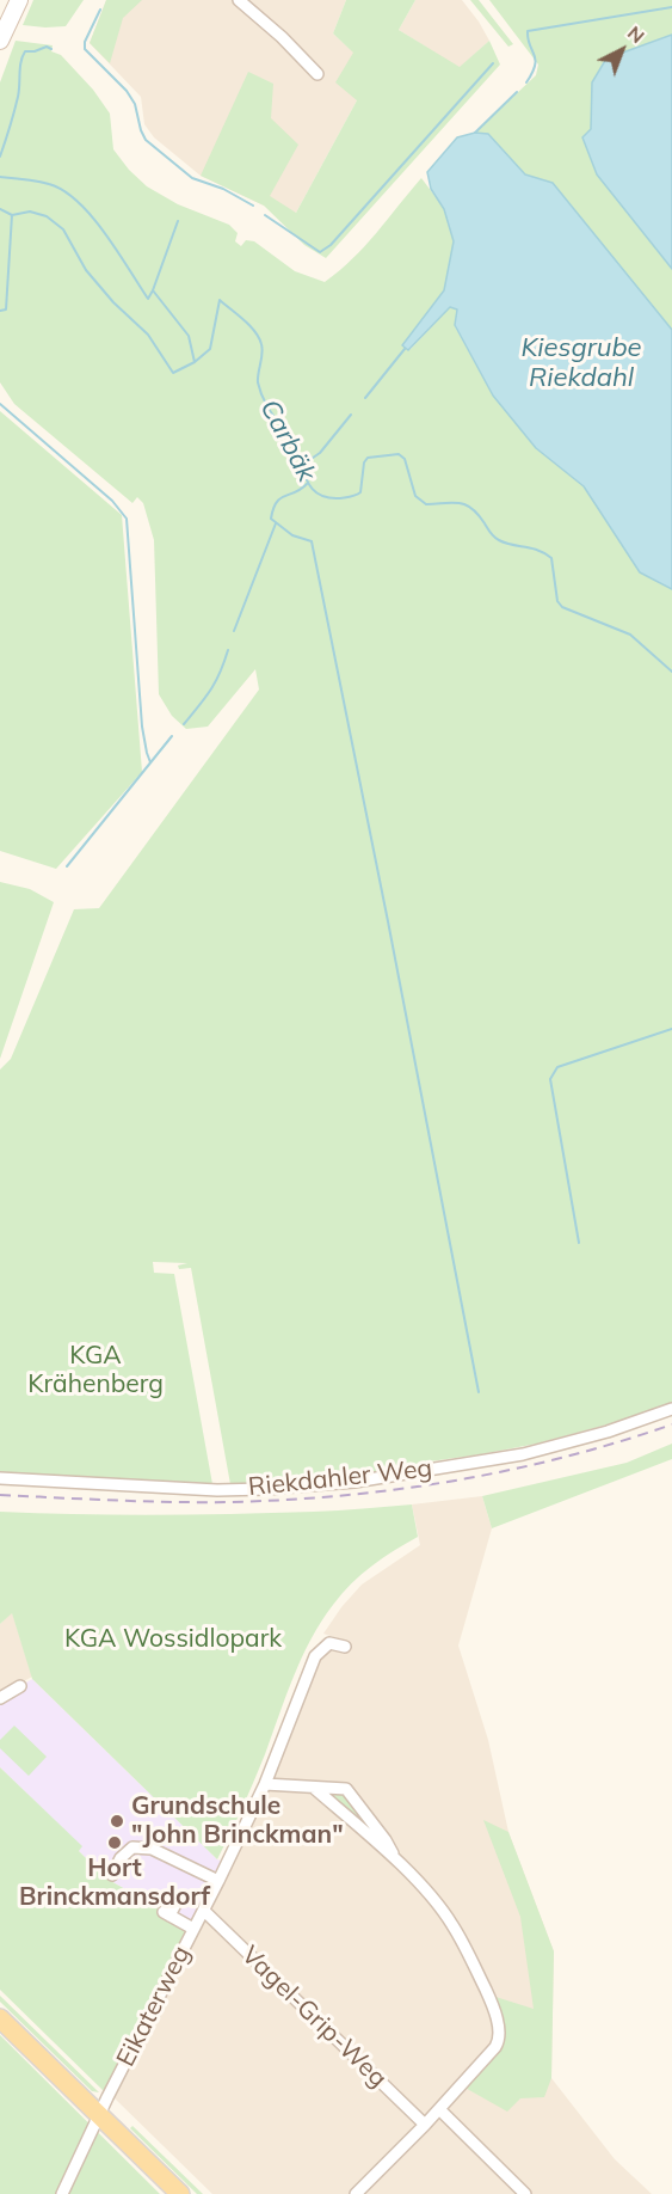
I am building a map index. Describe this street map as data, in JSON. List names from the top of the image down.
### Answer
{
  "streets": {
    "street": ["Riekdahler Weg", "Eikaterweg", "Vagel-Grip-Weg"]
  },
  "crossings": [
    ["Eikaterweg", "Vagel-Grip-Weg"]
  ],
  "water": ["Kiesgrube Riekdahl", "Carbäk"],
  "parks": ["KGA Krähenberg", "KGA Wossidlopark"],
  "places": ["Grundschule \"John Brinckman\"", "Hort Brinckmansdorf"],
  "north": "top right"
}
